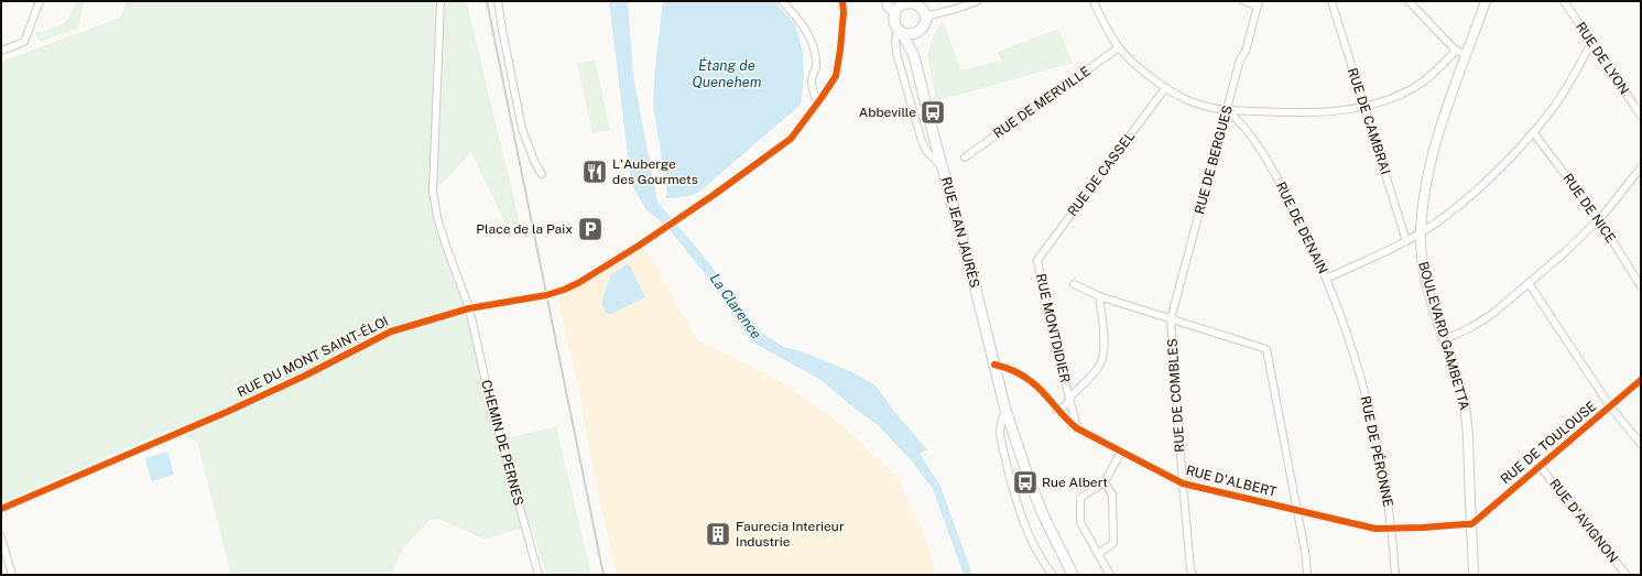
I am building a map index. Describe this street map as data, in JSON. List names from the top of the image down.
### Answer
{
  "streets": {
    "main road": ["RUE JEAN JAURÈS"],
    "street": [
      "RUE DE LYON",
      "RUE DE MERVILLE",
      "RUE DE CAMBRAI",
      "RUE DE BERGUES",
      "RUE DE CASSEL",
      "RUE DE NICE",
      "RUE DE DENAIN",
      "RUE MONTDIDIER",
      "BOULEVARD GAMBETTA",
      "RUE DU MONT SAINT-ÉLOI",
      "RUE DE COMBLES",
      "CHEMIN DE PERNES",
      "RUE DE TOULOUSE",
      "RUE DE PÉRONNE",
      "RUE D'ALBERT",
      "RUE D'AVIGNON"
    ]
  },
  "crossings": [
    ["RUE DE BERGUES", "RUE DE DENAIN"],
    ["RUE DE BERGUES", "RUE DE COMBLES"],
    ["RUE DE CASSEL", "RUE MONTDIDIER"],
    ["RUE DE DENAIN", "RUE DE PÉRONNE"],
    ["RUE JEAN JAURÈS", "RUE D'ALBERT"],
    ["RUE MONTDIDIER", "RUE D'ALBERT"],
    ["BOULEVARD GAMBETTA", "RUE DE TOULOUSE"],
    ["BOULEVARD GAMBETTA", "RUE D'ALBERT"],
    ["RUE DU MONT SAINT-ÉLOI", "CHEMIN DE PERNES"],
    ["RUE DE COMBLES", "RUE D'ALBERT"],
    ["RUE DE TOULOUSE", "RUE D'ALBERT"],
    ["RUE DE TOULOUSE", "RUE D'AVIGNON"],
    ["RUE DE PÉRONNE", "RUE D'ALBERT"]
  ],
  "water": ["Étang de Quenehem", "La Clarence"],
  "places": {
    "bus stop": ["Abbeville", "Rue Albert"],
    "restaurant": ["L'Auberge des Gourmets"],
    "parking": ["Place de la Paix"],
    "building": ["Faurecia Interieur Industrie"]
  }
}
